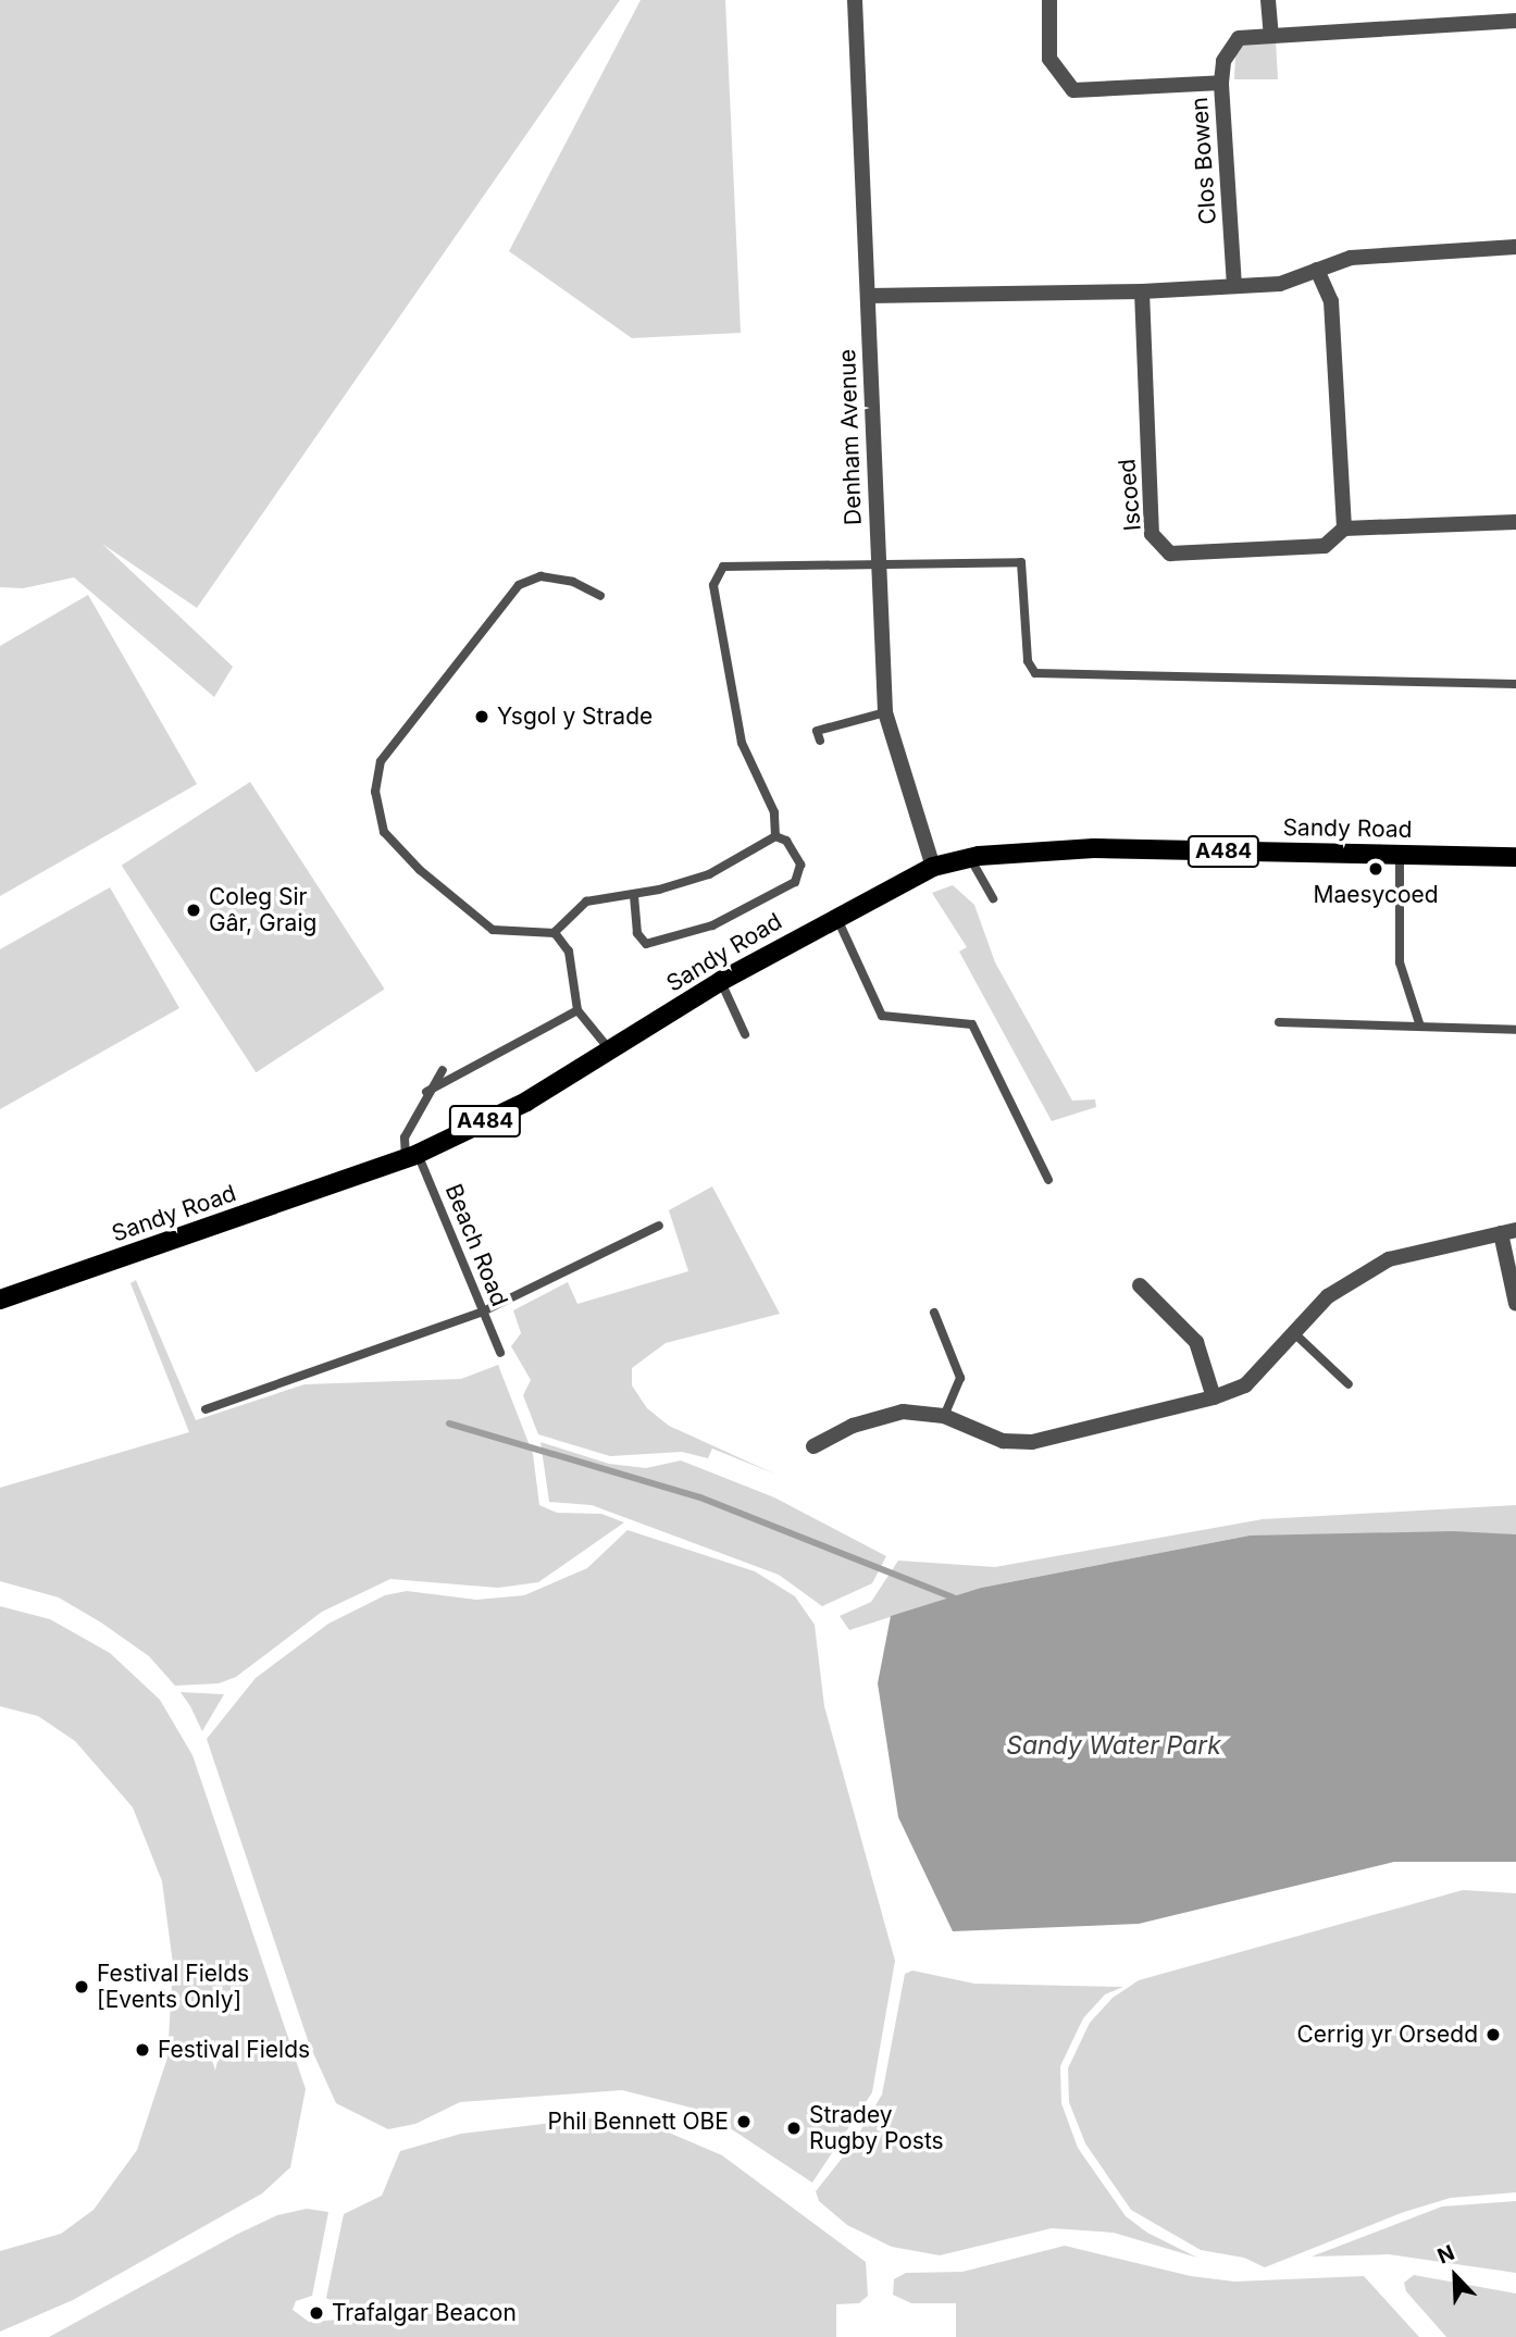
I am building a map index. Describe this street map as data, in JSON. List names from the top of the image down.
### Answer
{
  "streets": {
    "main road": ["Sandy Road", "A484"],
    "street": ["Clos Bowen", "Denham Avenue", "Iscoed"],
    "lane": ["Beach Road"]
  },
  "crossings": [
    ["Denham Avenue", "Sandy Road"],
    ["Sandy Road", "Beach Road"]
  ],
  "water": ["Sandy Water Park"],
  "places": [
    "Ysgol y Strade",
    "Maesycoed",
    "Coleg Sir Gâr, Graig",
    "Festival Fields [Events Only]",
    "Cerrig yr Orsedd",
    "Festival Fields",
    "Phil Bennett OBE",
    "Stradey Rugby Posts",
    "Trafalgar Beacon"
  ],
  "north": "top left"
}
